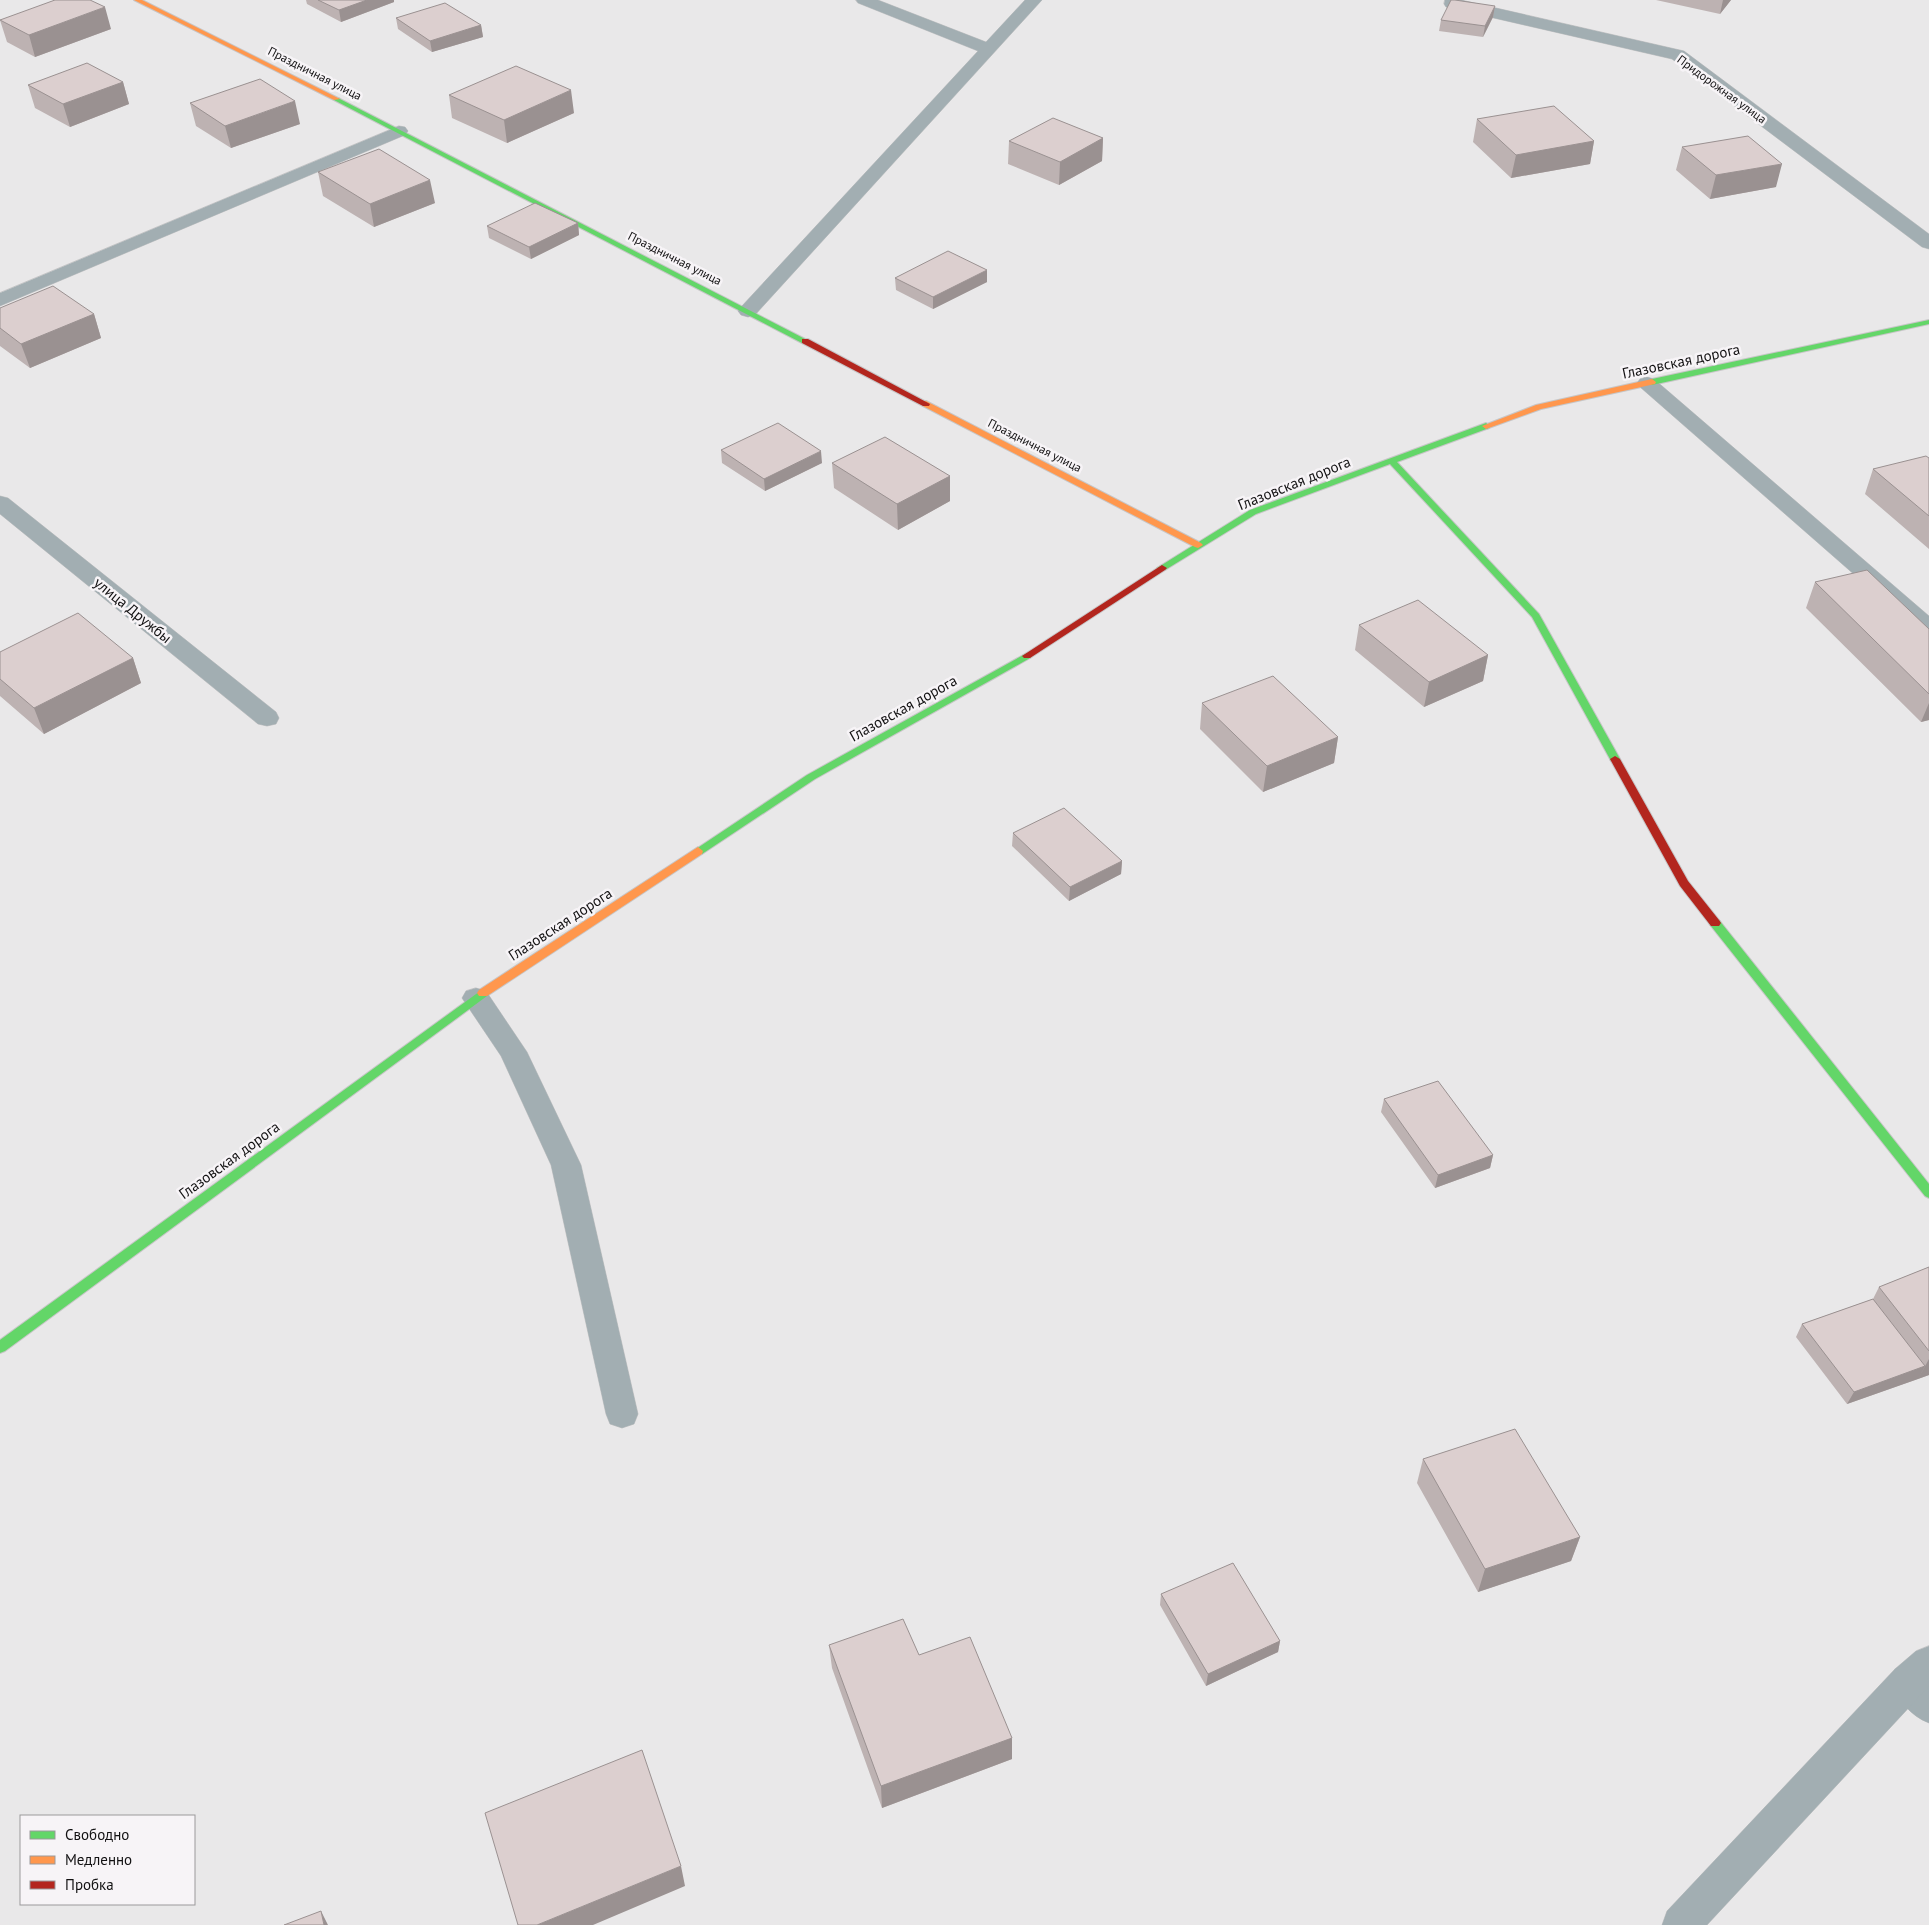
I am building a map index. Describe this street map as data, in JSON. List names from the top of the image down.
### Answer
{
  "streets": {
    "street": [
      "Праздничная улица",
      "Придорожная улица",
      "Глазовская дорога",
      "улица Дружбы"
    ]
  },
  "crossings": [
    ["Праздничная улица", "Глазовская дорога"]
  ],
  "legend": ["Свободно", "Медленно", "Пробка"]
}
